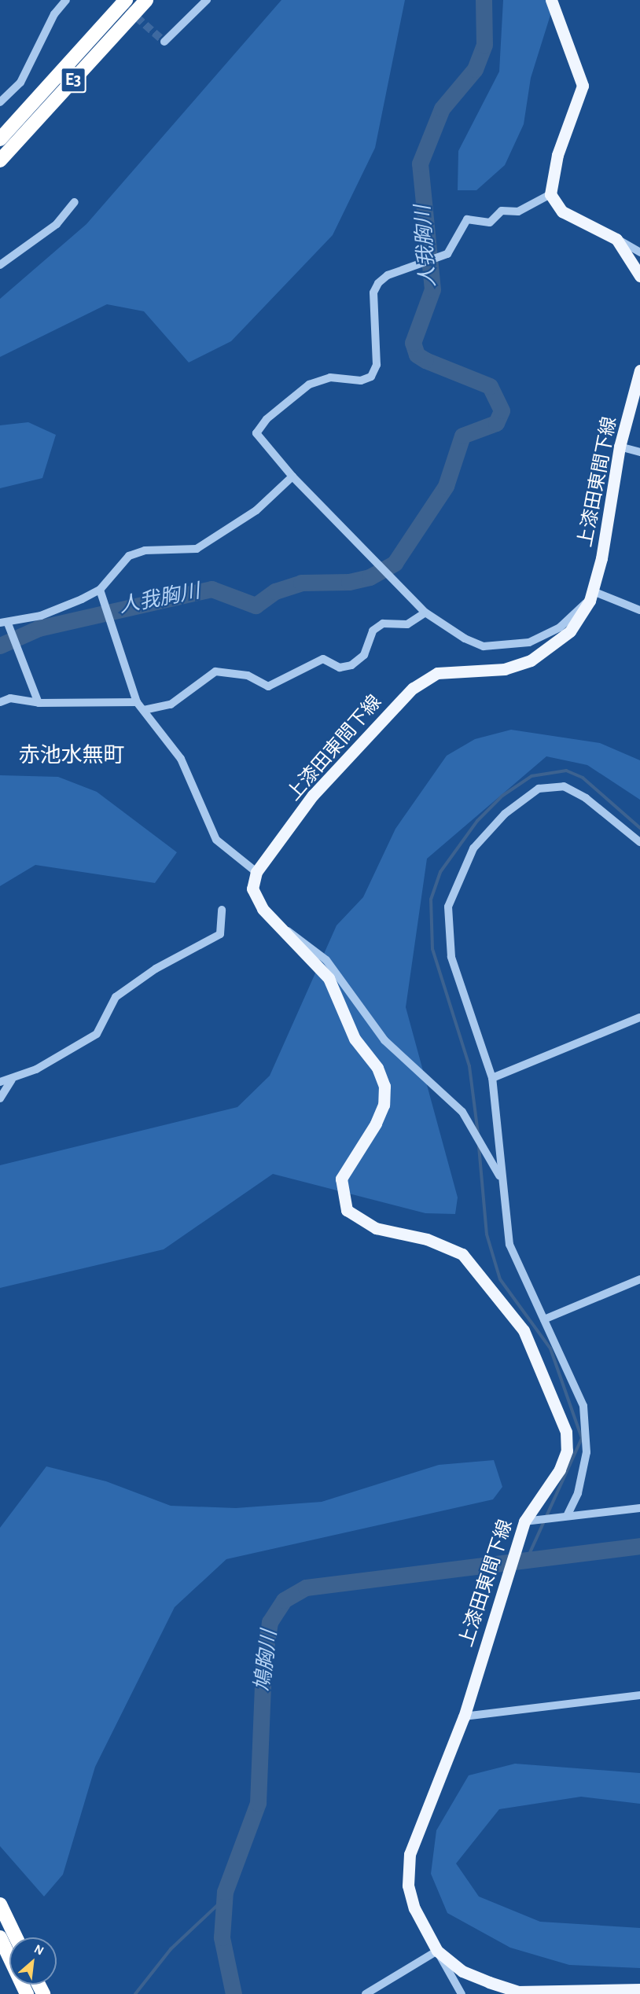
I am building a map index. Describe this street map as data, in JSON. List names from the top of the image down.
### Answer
{
  "streets": {
    "highway": ["E3"],
    "main road": ["上漆田東間下線"]
  },
  "districts": ["赤池水無町"],
  "water": ["人我胸川", "鳩胸川"],
  "north": "top right"
}
